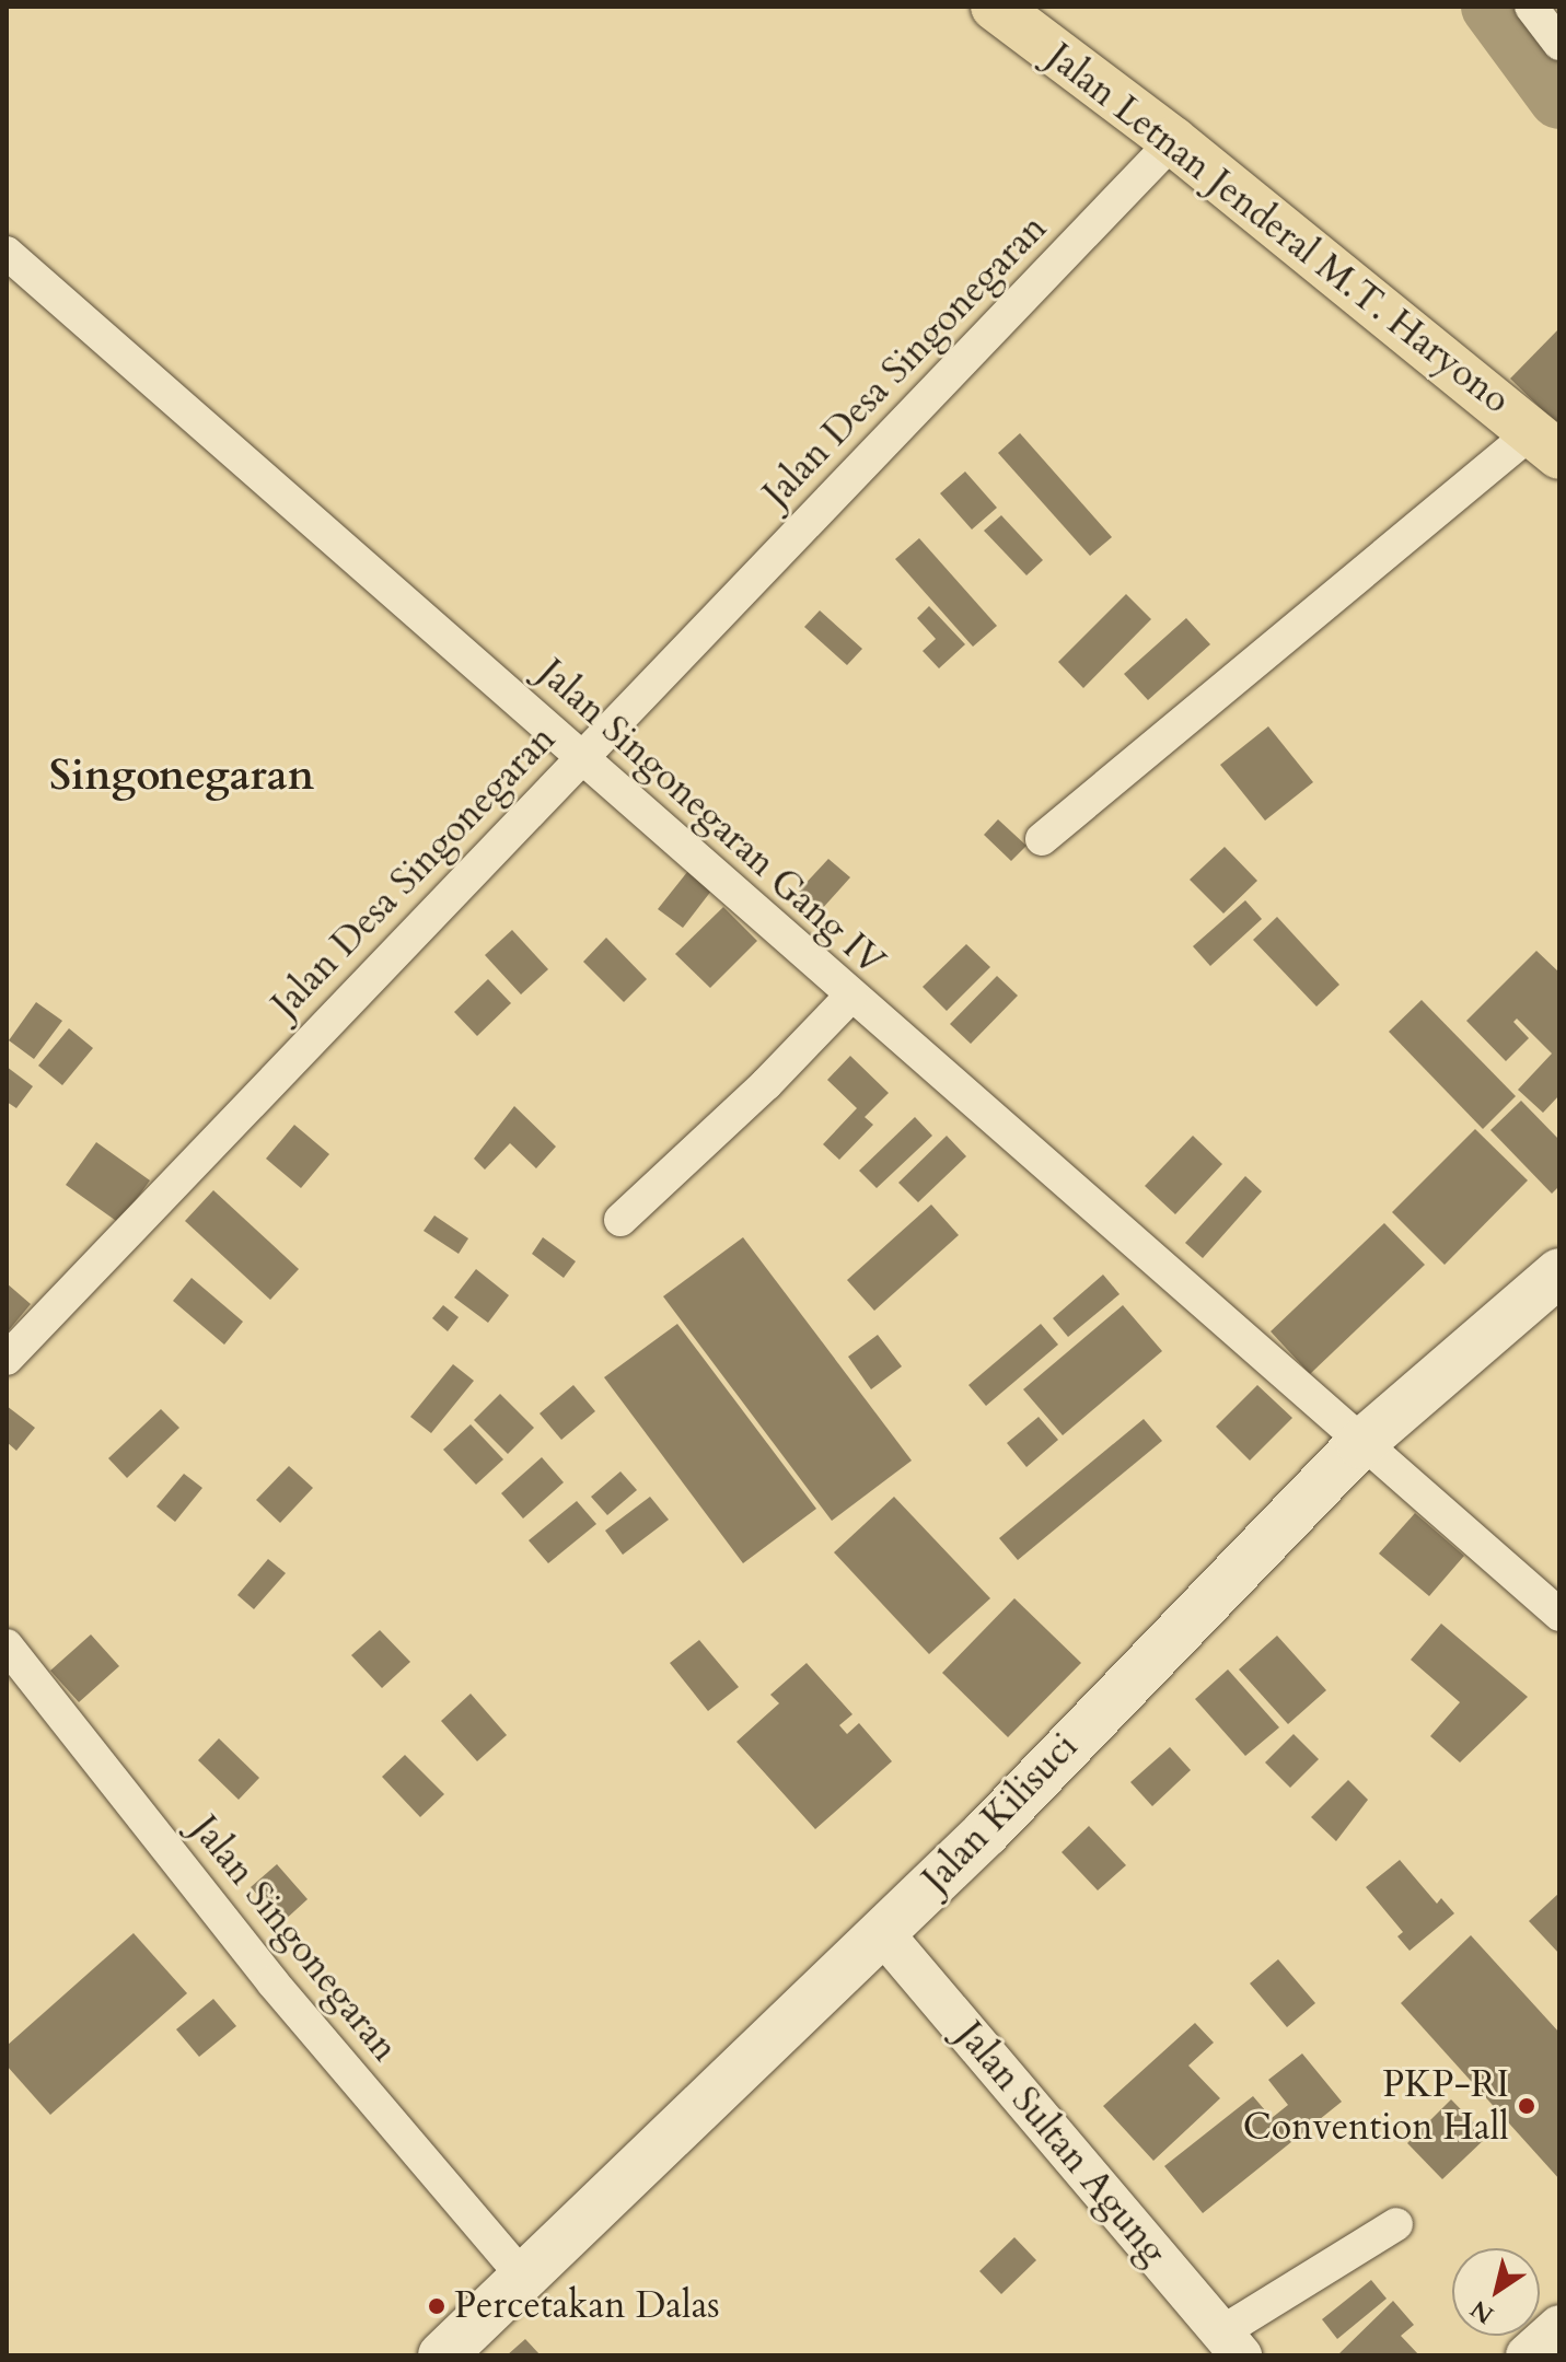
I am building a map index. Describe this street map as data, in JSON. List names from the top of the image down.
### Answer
{
  "streets": {
    "main road": ["Jalan Letnan Jenderal M.T. Haryono", "Jalan Kilisuci"],
    "street": [
      "Jalan Desa Singonegaran",
      "Jalan Singonegaran Gang IV",
      "Jalan Singonegaran",
      "Jalan Sultan Agung"
    ]
  },
  "crossings": [
    ["Jalan Letnan Jenderal M.T. Haryono", "Jalan Desa Singonegaran"],
    ["Jalan Desa Singonegaran", "Jalan Singonegaran Gang IV"],
    ["Jalan Singonegaran Gang IV", "Jalan Kilisuci"],
    ["Jalan Kilisuci", "Jalan Singonegaran"],
    ["Jalan Kilisuci", "Jalan Sultan Agung"]
  ],
  "districts": ["Singonegaran"],
  "places": ["PKP-RI Convention Hall", "Percetakan Dalas"],
  "north": "bottom left"
}
